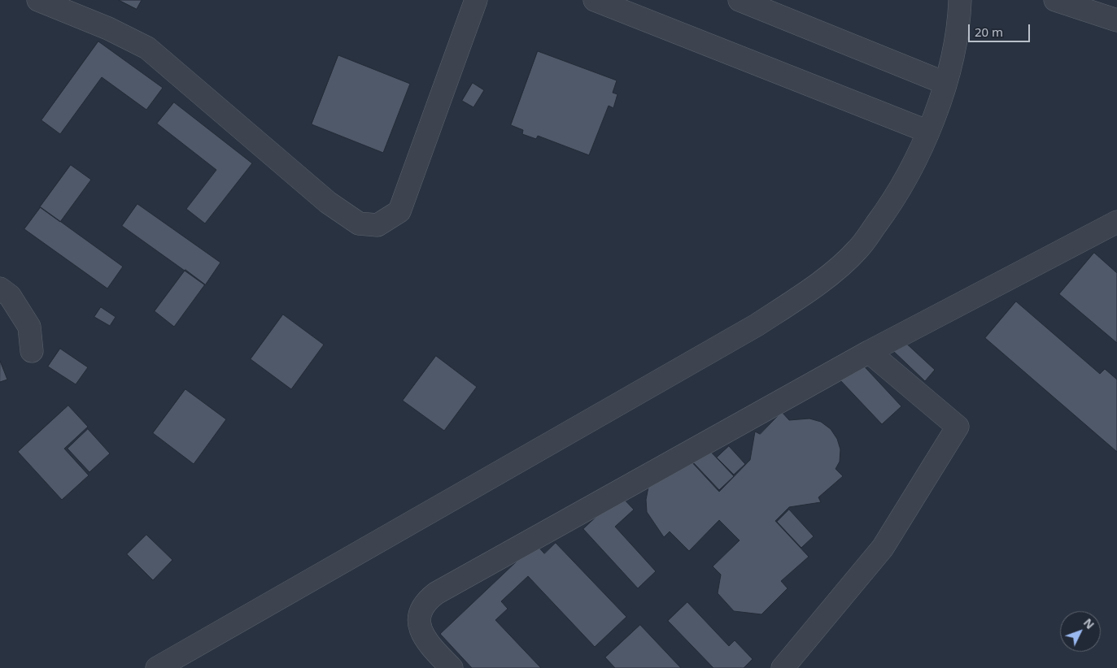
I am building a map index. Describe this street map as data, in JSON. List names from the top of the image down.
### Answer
{
  "scale_bar": "20 m",
  "north": "top right"
}
